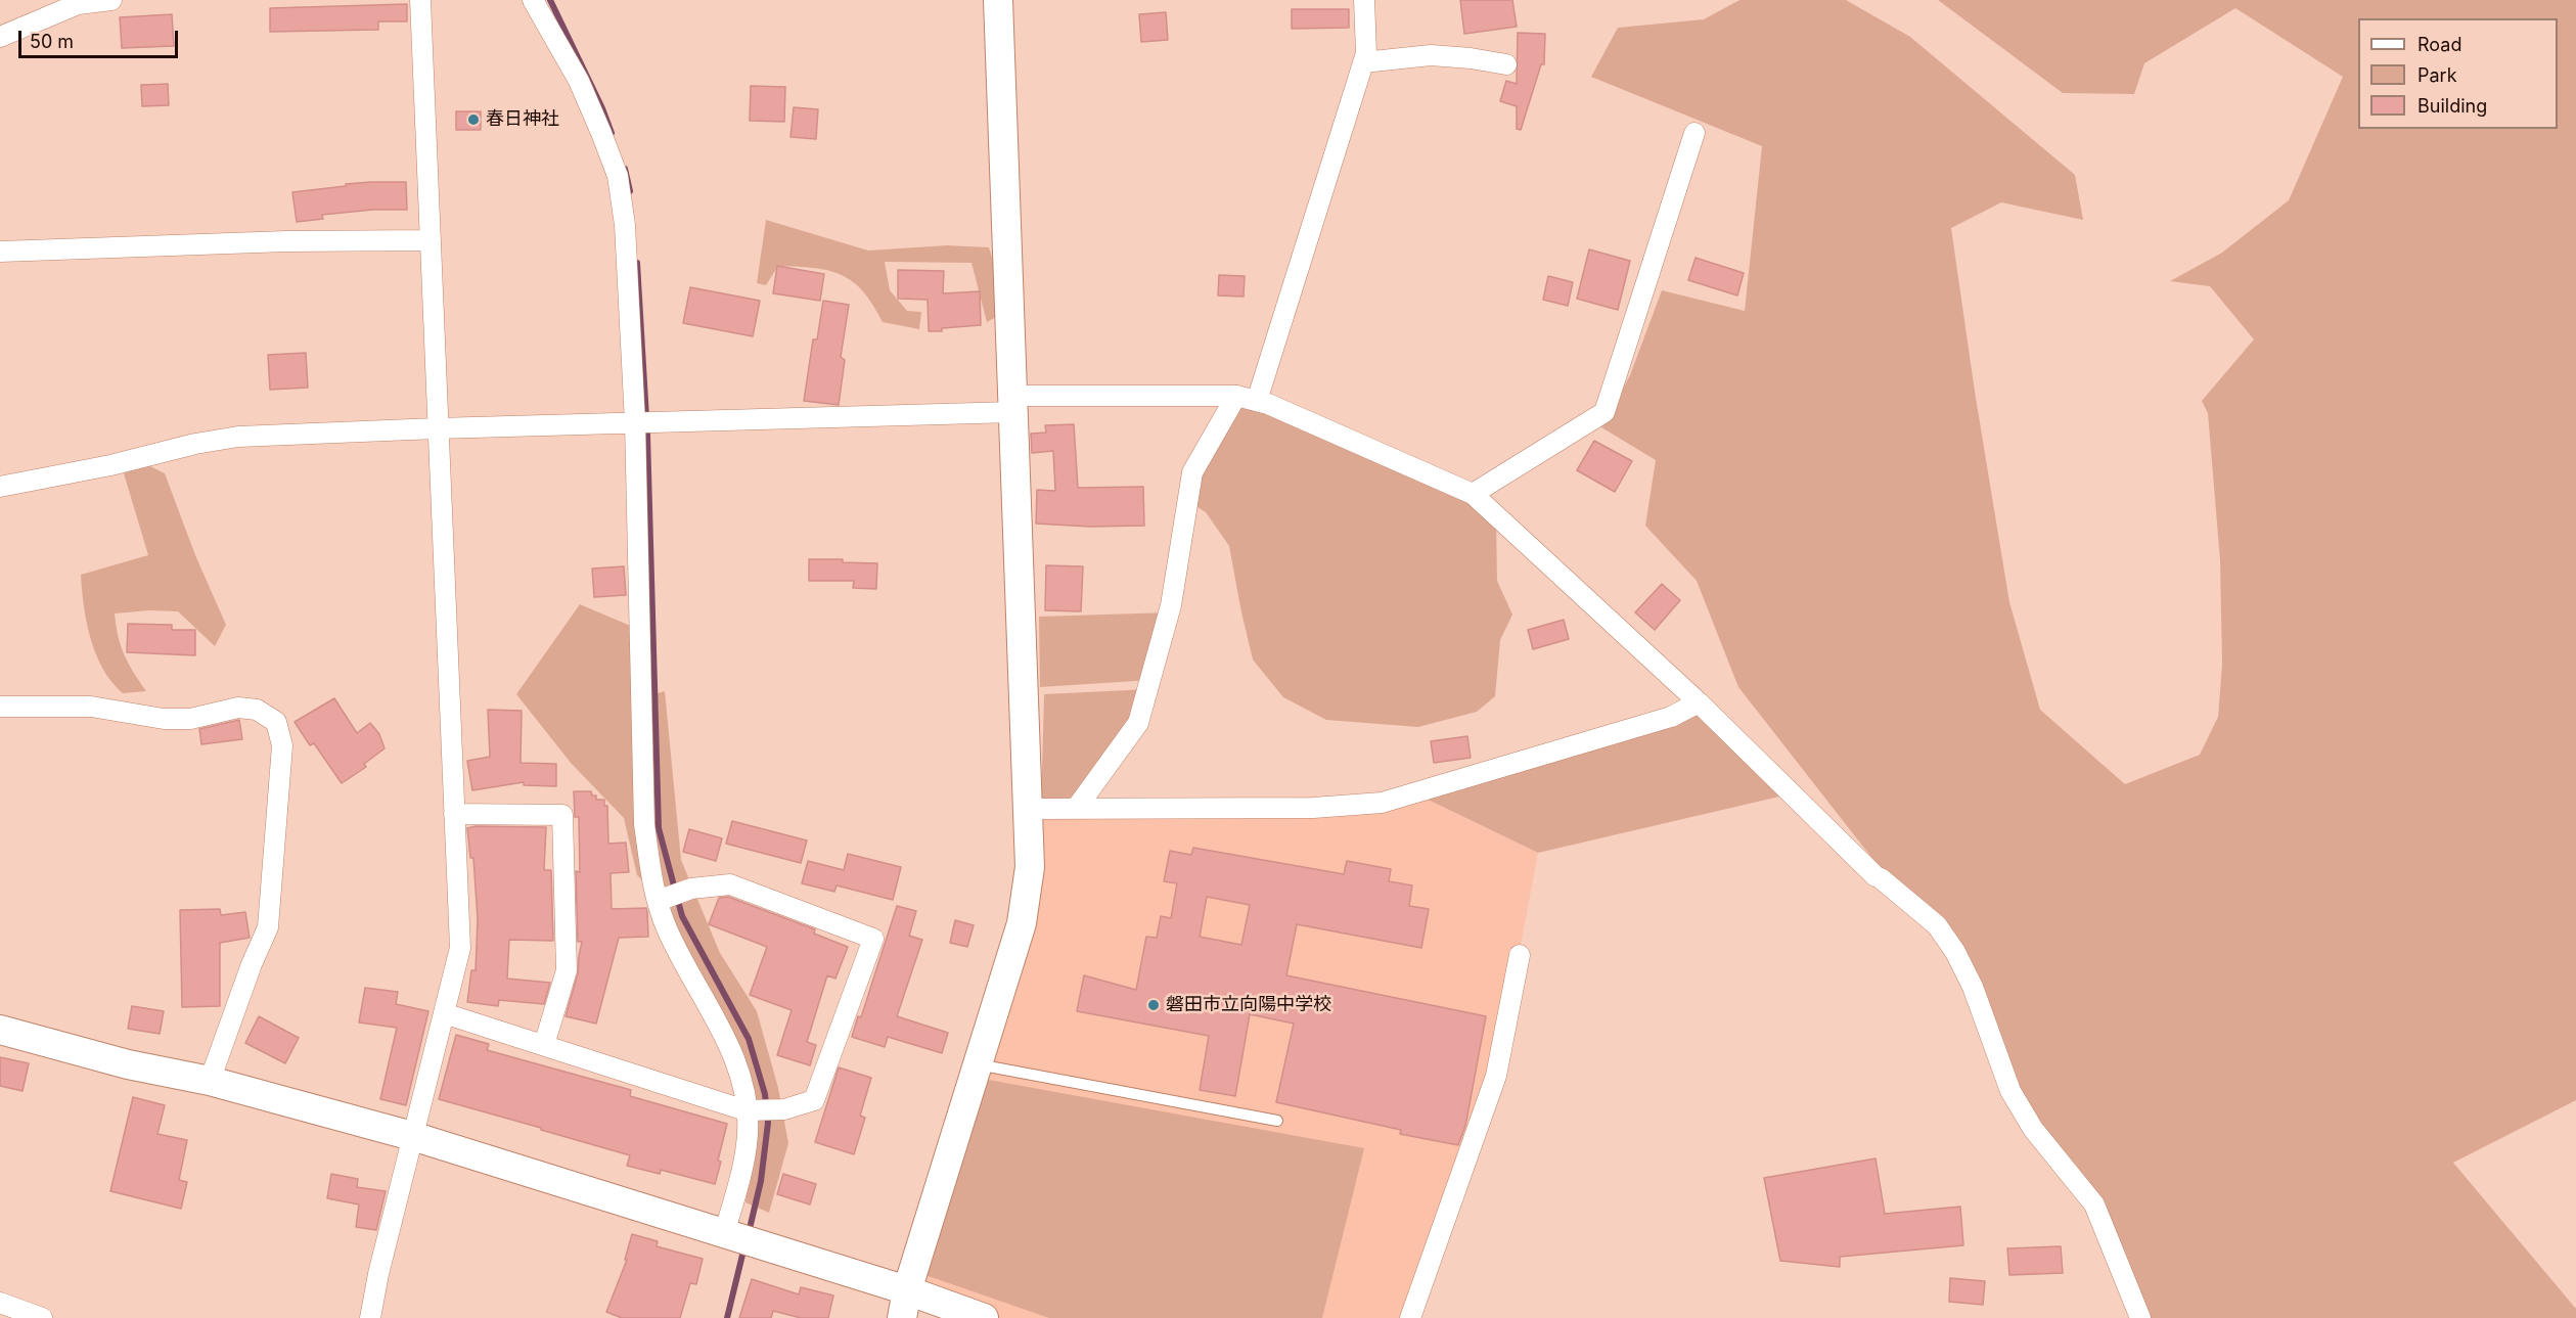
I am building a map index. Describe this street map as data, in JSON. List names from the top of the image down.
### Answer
{
  "places": ["春日神社", "磐田市立向陽中学校"],
  "legend": ["Road", "Park", "Building"],
  "scale_bar": "50 m"
}
